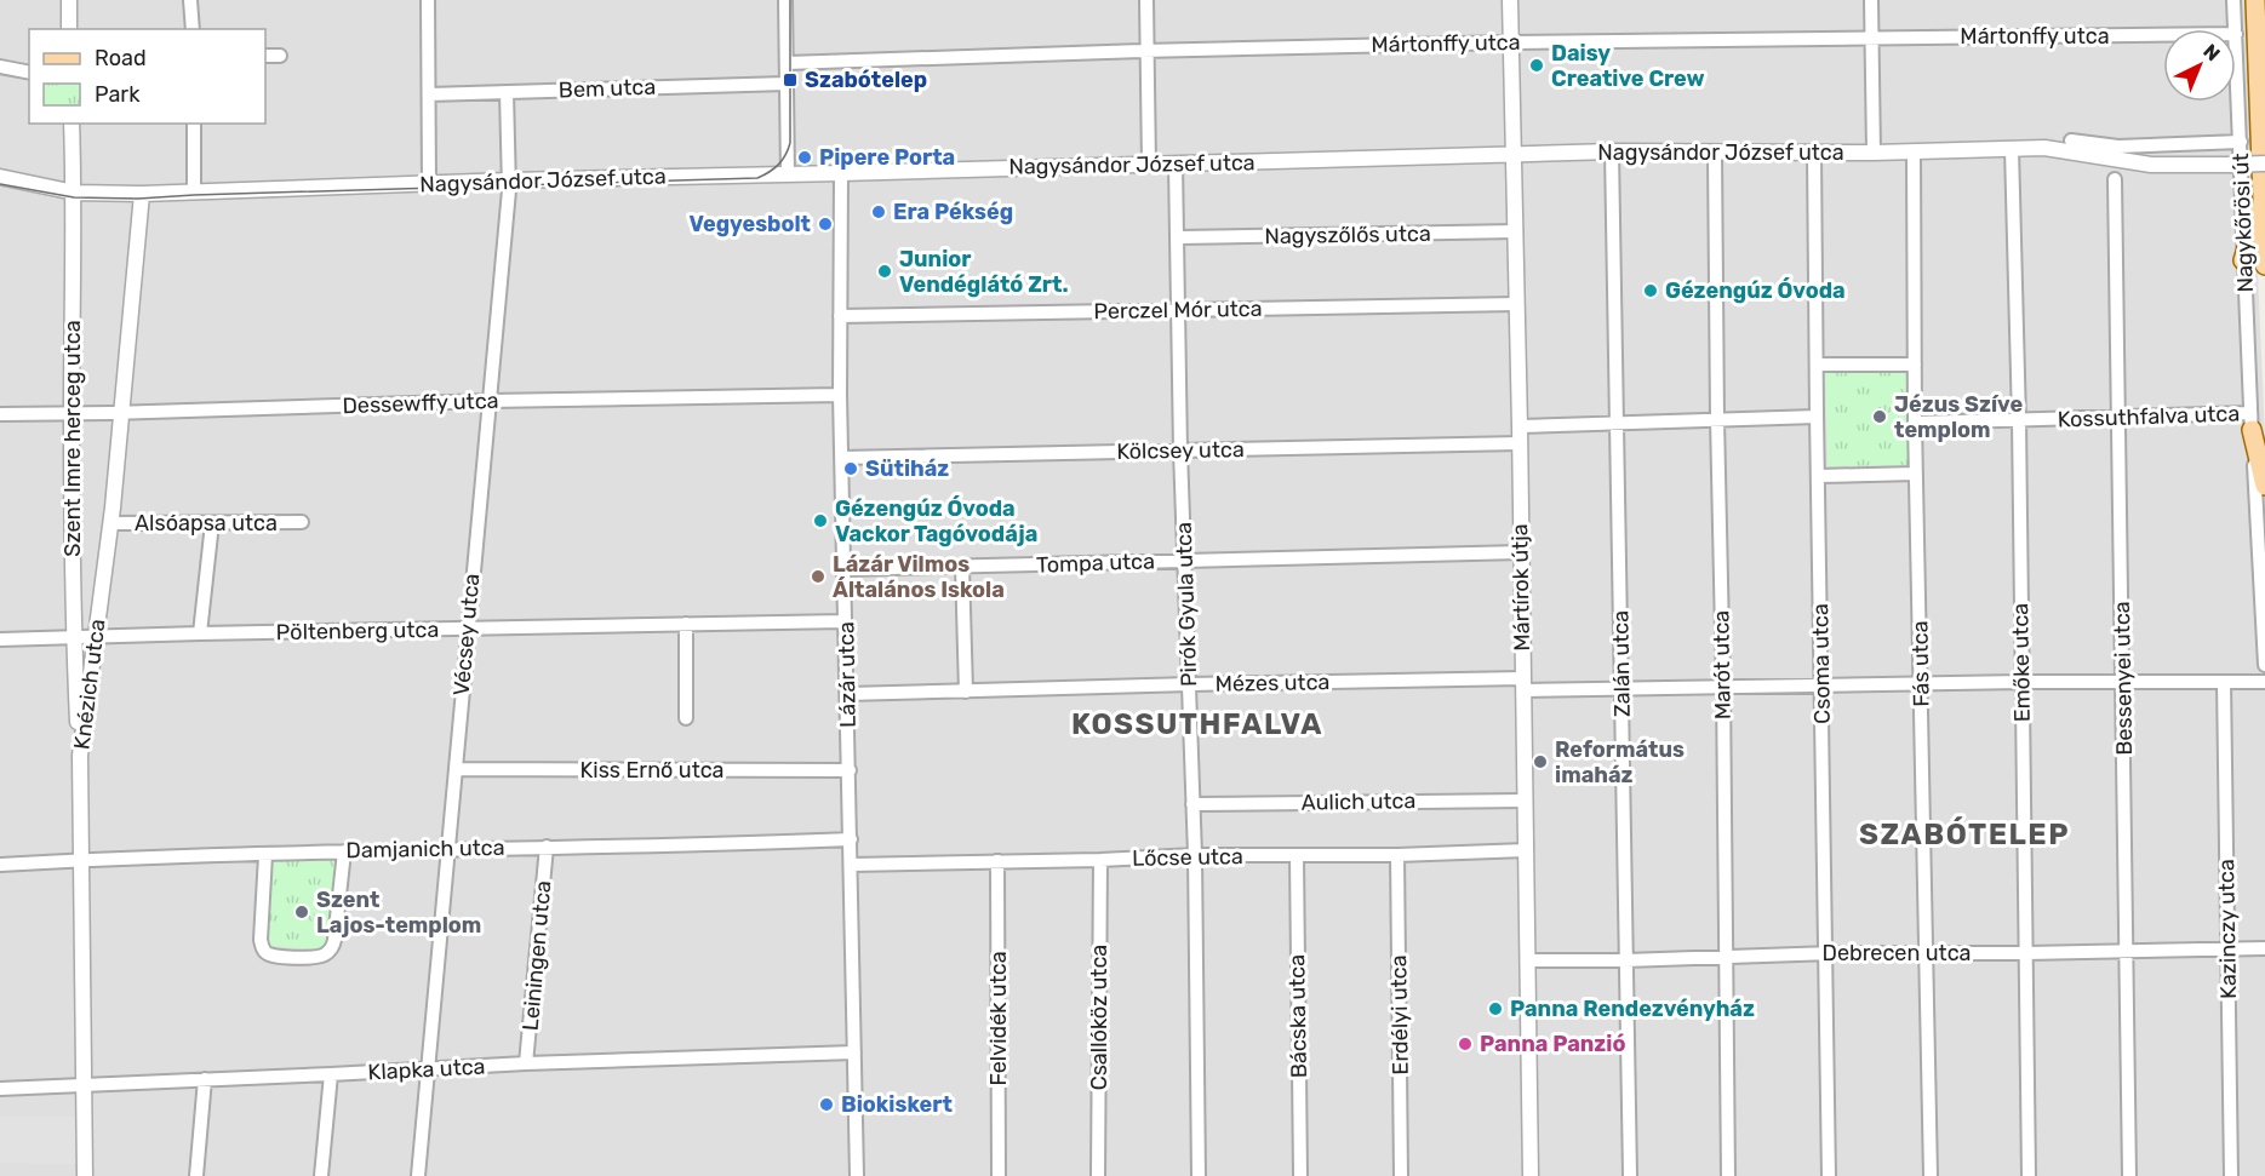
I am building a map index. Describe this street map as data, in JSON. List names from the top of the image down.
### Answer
{
  "streets": {
    "main road": ["Nagykőrösi út"],
    "street": [
      "Mártonffy utca",
      "Bem utca",
      "Nagysándor József utca",
      "Nagyszőlős utca",
      "Perczel Mór utca",
      "Dessewffy utca",
      "Kossuthfalva utca",
      "Szent Imre herceg utca",
      "Kölcsey utca",
      "Alsóapsa utca",
      "Tompa utca",
      "Mártírok útja",
      "Pirók Gyula utca",
      "Pöltenberg utca",
      "Vécsey utca",
      "Emőke utca",
      "Zalán utca",
      "Csoma utca",
      "Fás utca",
      "Marót utca",
      "Lázár utca",
      "Bessenyei utca",
      "Mézes utca",
      "Knézich utca",
      "Kiss Ernő utca",
      "Aulich utca",
      "Damjanich utca",
      "Lőcse utca",
      "Kazinczy utca",
      "Debrecen utca",
      "Leiningen utca",
      "Erdélyi utca",
      "Bácska utca",
      "Csallóköz utca",
      "Felvidék utca",
      "Klapka utca"
    ]
  },
  "crossings": [
    ["Mártonffy utca", "Mártírok útja"],
    ["Bem utca", "Vécsey utca"],
    ["Nagysándor József utca", "Szent Imre herceg utca"],
    ["Nagysándor József utca", "Mártírok útja"],
    ["Nagysándor József utca", "Pirók Gyula utca"],
    ["Nagysándor József utca", "Vécsey utca"],
    ["Nagysándor József utca", "Emőke utca"],
    ["Nagysándor József utca", "Zalán utca"],
    ["Nagysándor József utca", "Csoma utca"],
    ["Nagysándor József utca", "Fás utca"],
    ["Nagysándor József utca", "Marót utca"],
    ["Nagysándor József utca", "Lázár utca"],
    ["Nagysándor József utca", "Knézich utca"],
    ["Nagykőrösi út", "Kossuthfalva utca"],
    ["Nagyszőlős utca", "Mártírok útja"],
    ["Nagyszőlős utca", "Pirók Gyula utca"],
    ["Perczel Mór utca", "Mártírok útja"],
    ["Perczel Mór utca", "Pirók Gyula utca"],
    ["Perczel Mór utca", "Lázár utca"],
    ["Dessewffy utca", "Szent Imre herceg utca"],
    ["Dessewffy utca", "Vécsey utca"],
    ["Dessewffy utca", "Lázár utca"],
    ["Dessewffy utca", "Knézich utca"],
    ["Kossuthfalva utca", "Emőke utca"],
    ["Kossuthfalva utca", "Fás utca"],
    ["Kossuthfalva utca", "Bessenyei utca"],
    ["Szent Imre herceg utca", "Pöltenberg utca"],
    ["Szent Imre herceg utca", "Knézich utca"],
    ["Kölcsey utca", "Mártírok útja"],
    ["Kölcsey utca", "Pirók Gyula utca"],
    ["Kölcsey utca", "Lázár utca"],
    ["Alsóapsa utca", "Knézich utca"],
    ["Tompa utca", "Mártírok útja"],
    ["Tompa utca", "Pirók Gyula utca"],
    ["Tompa utca", "Lázár utca"],
    ["Mártírok útja", "Mézes utca"],
    ["Mártírok útja", "Aulich utca"],
    ["Mártírok útja", "Lőcse utca"],
    ["Mártírok útja", "Debrecen utca"],
    ["Pirók Gyula utca", "Mézes utca"],
    ["Pirók Gyula utca", "Aulich utca"],
    ["Pirók Gyula utca", "Lőcse utca"],
    ["Pöltenberg utca", "Vécsey utca"],
    ["Pöltenberg utca", "Lázár utca"],
    ["Pöltenberg utca", "Knézich utca"],
    ["Vécsey utca", "Kiss Ernő utca"],
    ["Vécsey utca", "Damjanich utca"],
    ["Vécsey utca", "Klapka utca"],
    ["Emőke utca", "Mézes utca"],
    ["Emőke utca", "Debrecen utca"],
    ["Zalán utca", "Mézes utca"],
    ["Zalán utca", "Debrecen utca"],
    ["Csoma utca", "Mézes utca"],
    ["Csoma utca", "Debrecen utca"],
    ["Fás utca", "Mézes utca"],
    ["Fás utca", "Debrecen utca"],
    ["Marót utca", "Mézes utca"],
    ["Marót utca", "Debrecen utca"],
    ["Lázár utca", "Mézes utca"],
    ["Lázár utca", "Kiss Ernő utca"],
    ["Lázár utca", "Damjanich utca"],
    ["Lázár utca", "Lőcse utca"],
    ["Lázár utca", "Klapka utca"],
    ["Bessenyei utca", "Mézes utca"],
    ["Bessenyei utca", "Debrecen utca"],
    ["Mézes utca", "Kazinczy utca"],
    ["Knézich utca", "Damjanich utca"],
    ["Knézich utca", "Klapka utca"],
    ["Damjanich utca", "Leiningen utca"],
    ["Lőcse utca", "Erdélyi utca"],
    ["Lőcse utca", "Bácska utca"],
    ["Lőcse utca", "Csallóköz utca"],
    ["Lőcse utca", "Felvidék utca"],
    ["Kazinczy utca", "Debrecen utca"],
    ["Leiningen utca", "Klapka utca"]
  ],
  "districts": ["KOSSUTHFALVA", "SZABÓTELEP"],
  "places": {
    "other": [
      "Daisy Creative Crew",
      "Pipere Porta",
      "Era Pékség",
      "Vegyesbolt",
      "Junior Vendéglátó Zrt.",
      "Gézengúz Óvoda",
      "Jézus Szíve templom",
      "Sütiház",
      "Gézengúz Óvoda Vackor Tagóvodája",
      "Lázár Vilmos Általános Iskola",
      "Református imaház",
      "Szent Lajos-templom",
      "Panna Rendezvényház",
      "Panna Panzió",
      "Biokiskert"
    ],
    "transit": ["Szabótelep"]
  },
  "legend": ["Road", "Park"],
  "north": "top right"
}
